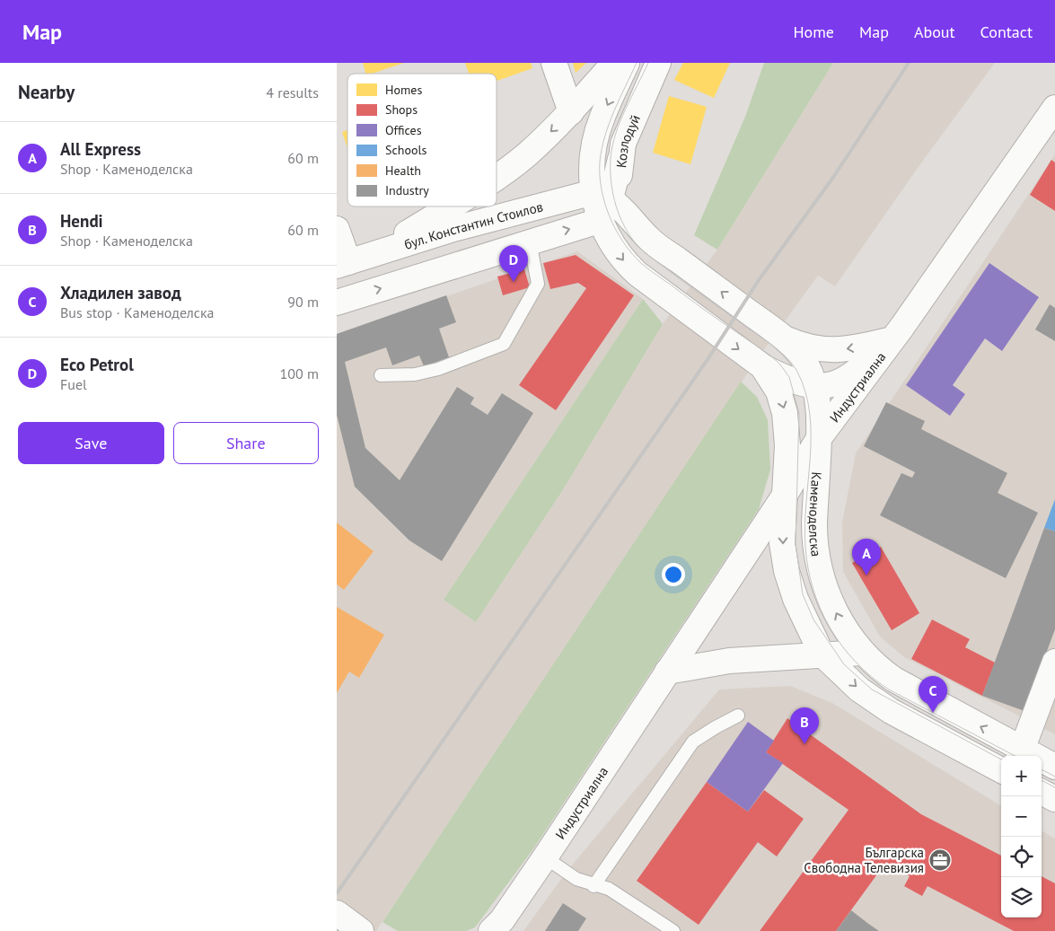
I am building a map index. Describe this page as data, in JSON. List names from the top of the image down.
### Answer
{
  "streets": {
    "main road": [
      "Козлодуй",
      "бул. Константин Стоилов",
      "Индустриална",
      "Каменоделска"
    ]
  },
  "crossings": [
    ["Козлодуй", "Каменоделска"],
    ["Индустриална", "Каменоделска"]
  ],
  "places": {
    "office": ["Българска Свободна Телевизия"]
  },
  "legend": [
    "Homes",
    "Shops",
    "Offices",
    "Schools",
    "Health",
    "Industry"
  ],
  "page": {
    "header": "Map",
    "nav": [
      "Home",
      "Map",
      "About",
      "Contact"
    ],
    "heading": ["Nearby", "4 results"],
    "list": [
      {
        "mark": "A",
        "name": "All Express",
        "note": "Shop · Каменоделска",
        "value": "60 m"
      },
      {
        "mark": "B",
        "name": "Hendi",
        "note": "Shop · Каменоделска",
        "value": "60 m"
      },
      {
        "mark": "C",
        "name": "Хладилен завод",
        "note": "Bus stop · Каменоделска",
        "value": "90 m"
      },
      {
        "mark": "D",
        "name": "Eco Petrol",
        "note": "Fuel",
        "value": "100 m"
      }
    ],
    "pins": [
      "D",
      "A",
      "C",
      "B"
    ],
    "buttons": ["Save", "Share"],
    "map_buttons": ["+", "−"]
  }
}
